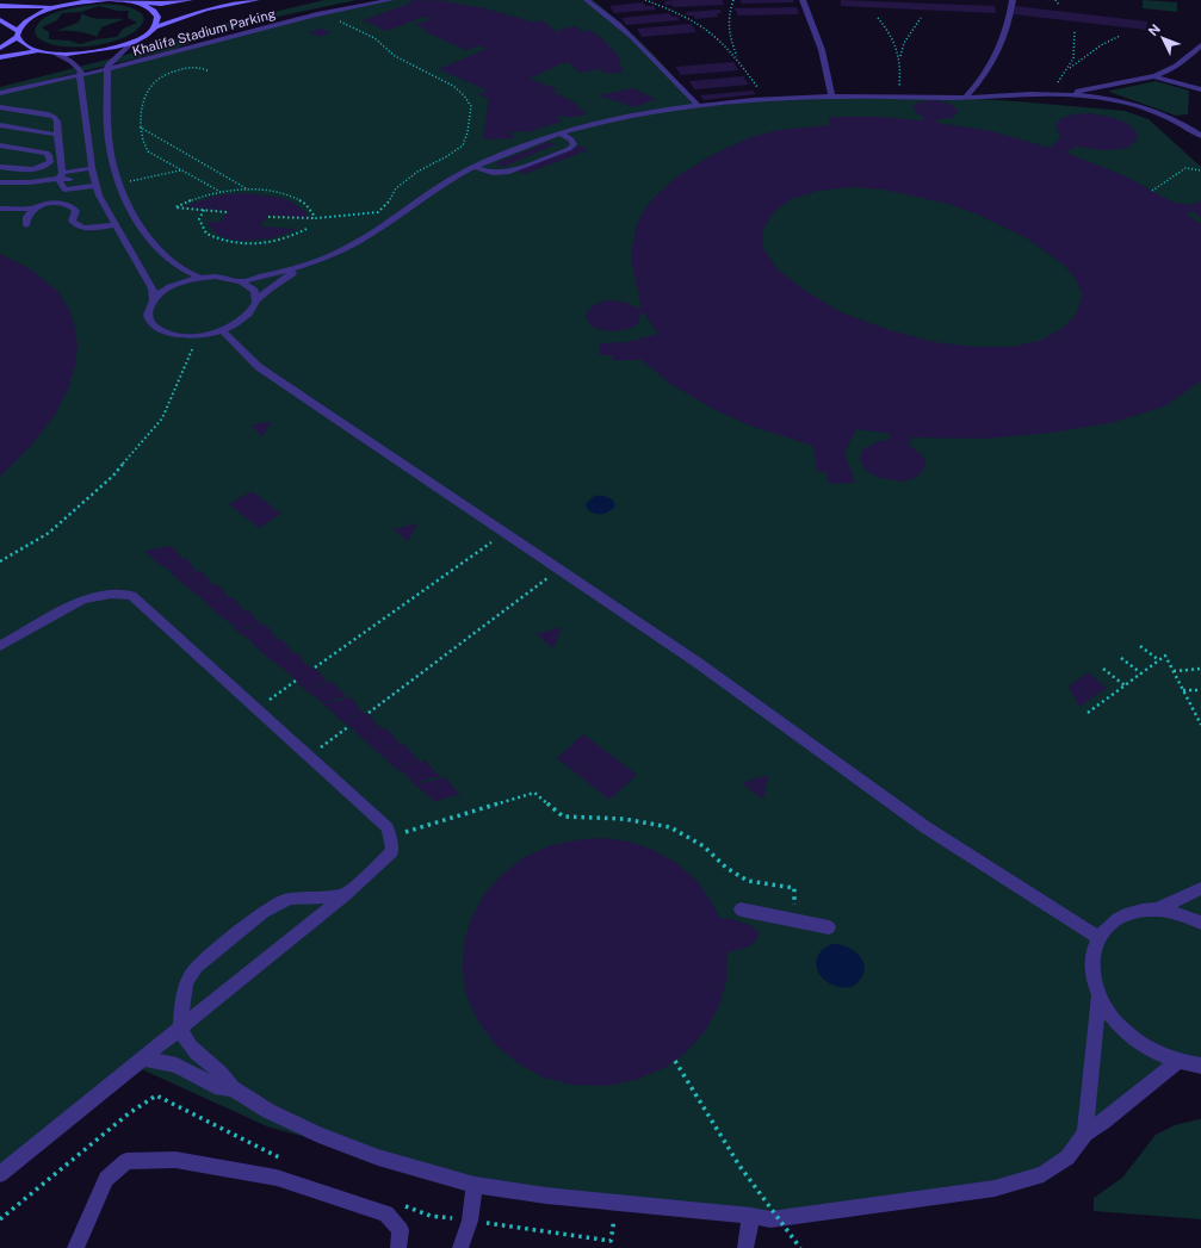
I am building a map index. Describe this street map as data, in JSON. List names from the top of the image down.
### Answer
{
  "streets": {
    "lane": ["Khalifa Stadium Parking"]
  },
  "north": "top left"
}
